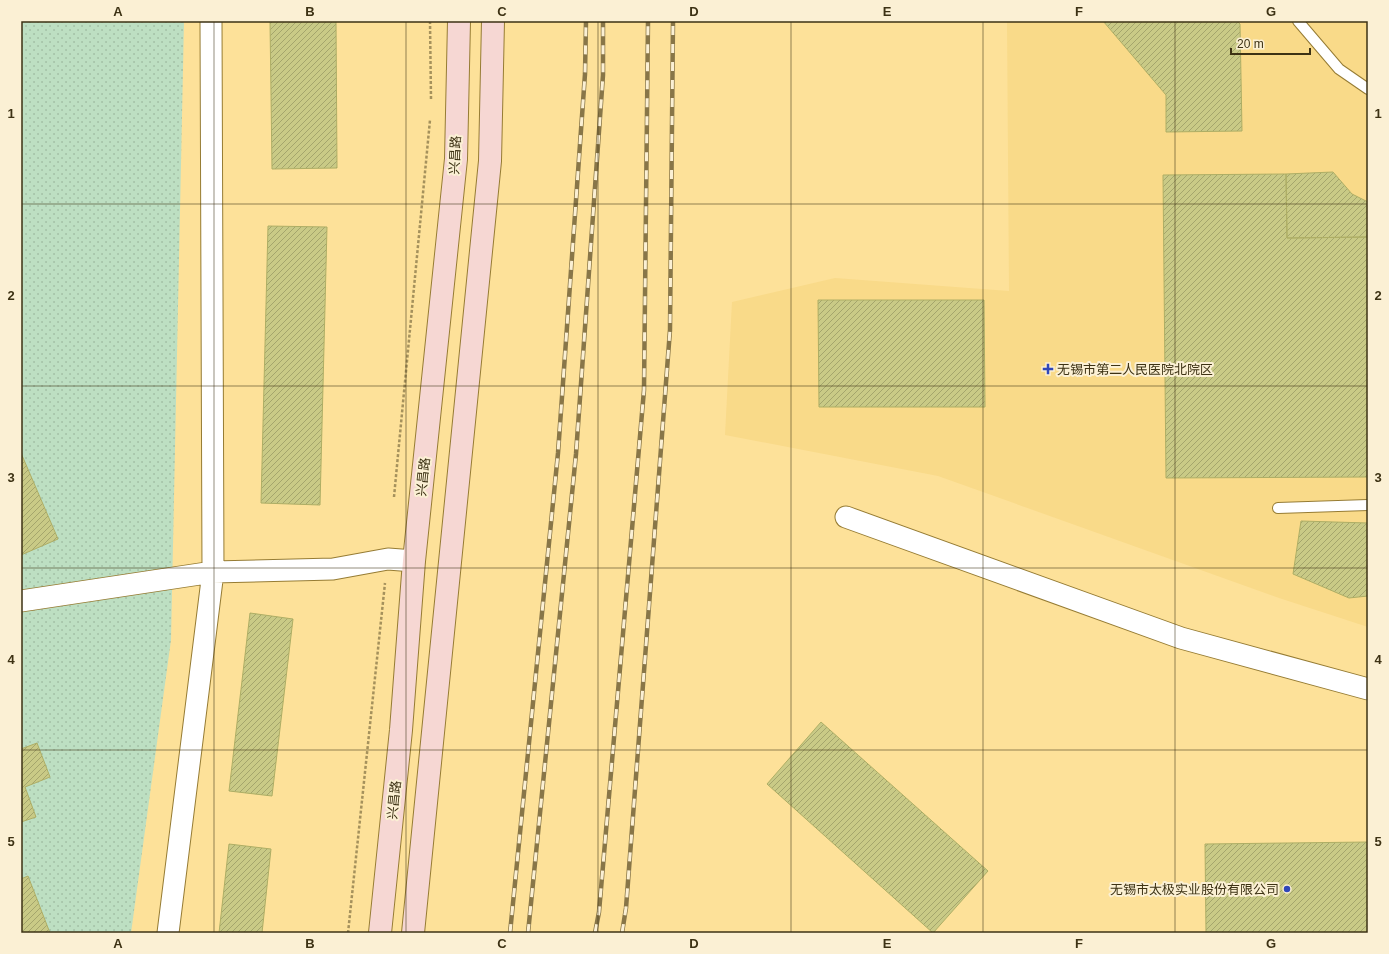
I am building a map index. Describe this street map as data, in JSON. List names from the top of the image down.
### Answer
{
  "streets": {
    "main road": ["兴昌路"]
  },
  "places": {
    "health": ["无锡市第二人民医院北院区"],
    "other": ["无锡市太极实业股份有限公司"]
  },
  "scale_bar": "20 m",
  "grid": {
    "columns": [
      "A",
      "B",
      "C",
      "D",
      "E",
      "F",
      "G"
    ],
    "rows": [
      "1",
      "2",
      "3",
      "4",
      "5"
    ]
  }
}
